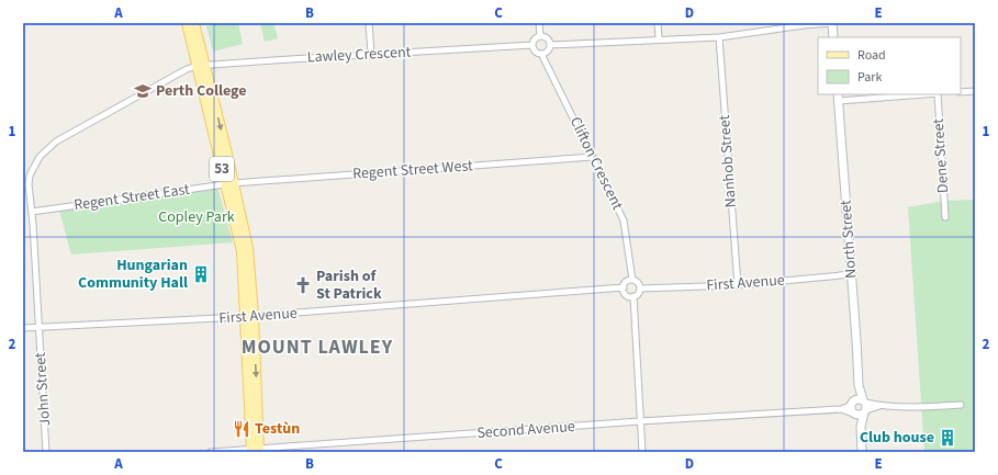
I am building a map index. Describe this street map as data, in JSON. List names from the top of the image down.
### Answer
{
  "streets": {
    "main road": ["53", "North Street"],
    "street": [
      "Lawley Crescent",
      "Dene Street",
      "Nanhob Street",
      "Clifton Crescent",
      "Regent Street West",
      "Regent Street East",
      "First Avenue",
      "John Street",
      "Second Avenue"
    ]
  },
  "crossings": [
    ["Lawley Crescent", "Clifton Crescent"],
    ["Lawley Crescent", "53"],
    ["Lawley Crescent", "Regent Street East"],
    ["Lawley Crescent", "First Avenue"],
    ["Lawley Crescent", "John Street"],
    ["Nanhob Street", "First Avenue"],
    ["Clifton Crescent", "Regent Street West"],
    ["Clifton Crescent", "First Avenue"],
    ["53", "Regent Street West"],
    ["53", "Regent Street East"],
    ["53", "First Avenue"],
    ["53", "Second Avenue"],
    ["Regent Street West", "Regent Street East"],
    ["North Street", "First Avenue"],
    ["North Street", "Second Avenue"],
    ["First Avenue", "John Street"]
  ],
  "districts": ["MOUNT LAWLEY"],
  "parks": ["Copley Park"],
  "places": {
    "school or university": ["Perth College"],
    "building": ["Hungarian Community Hall", "Club house"],
    "church": ["Parish of St Patrick"],
    "restaurant": ["Testùn"]
  },
  "legend": ["Road", "Park"],
  "grid": {
    "columns": [
      "A",
      "B",
      "C",
      "D",
      "E"
    ],
    "rows": ["1", "2"]
  }
}
